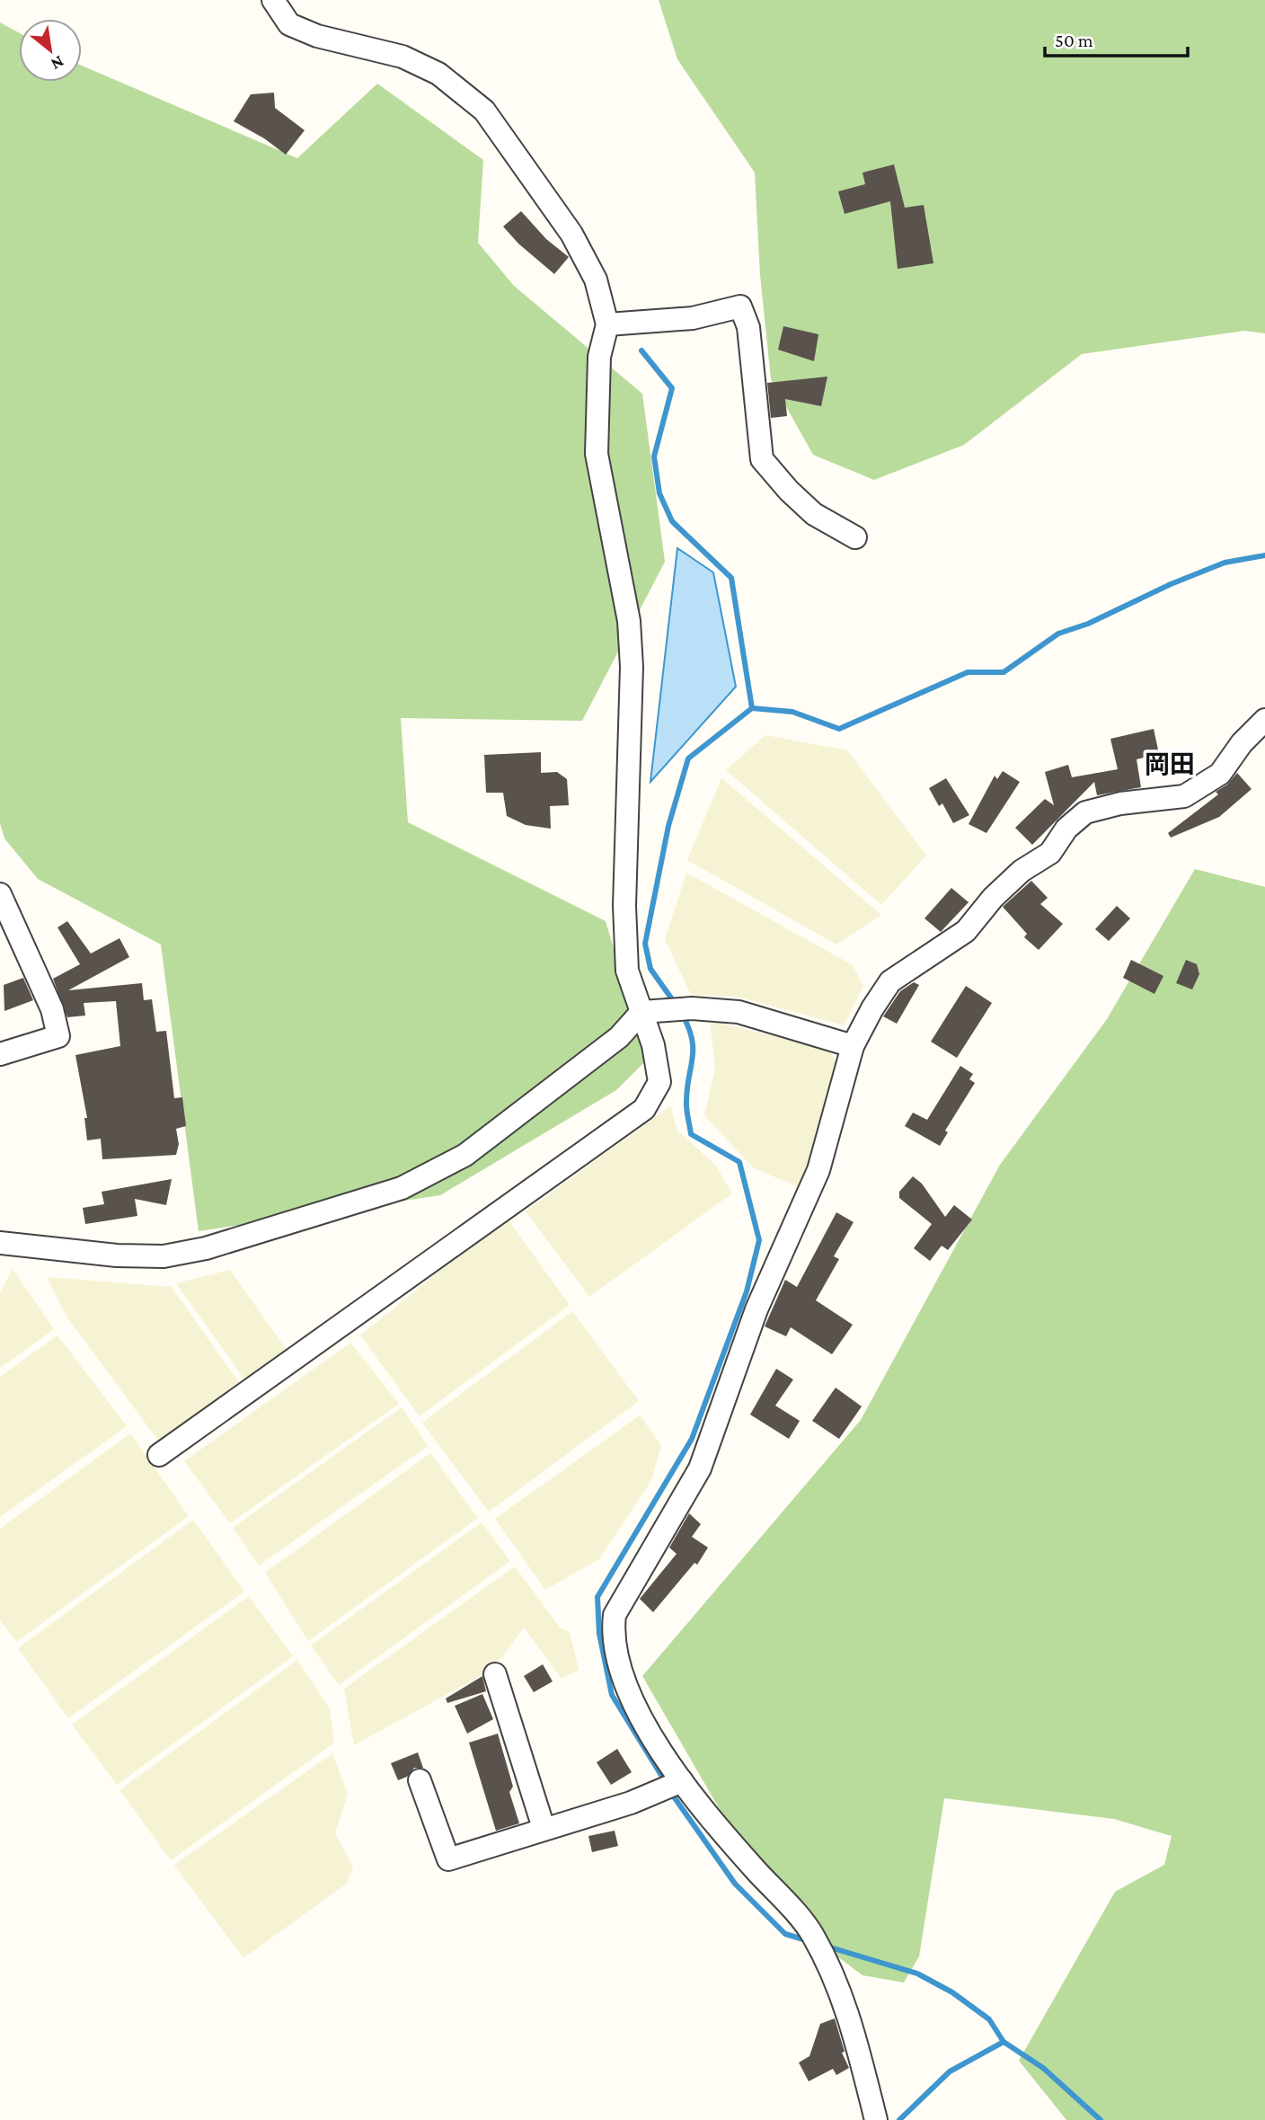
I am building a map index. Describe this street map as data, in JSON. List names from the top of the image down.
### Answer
{
  "districts": ["岡田"],
  "scale_bar": "50 m",
  "north": "bottom right"
}
